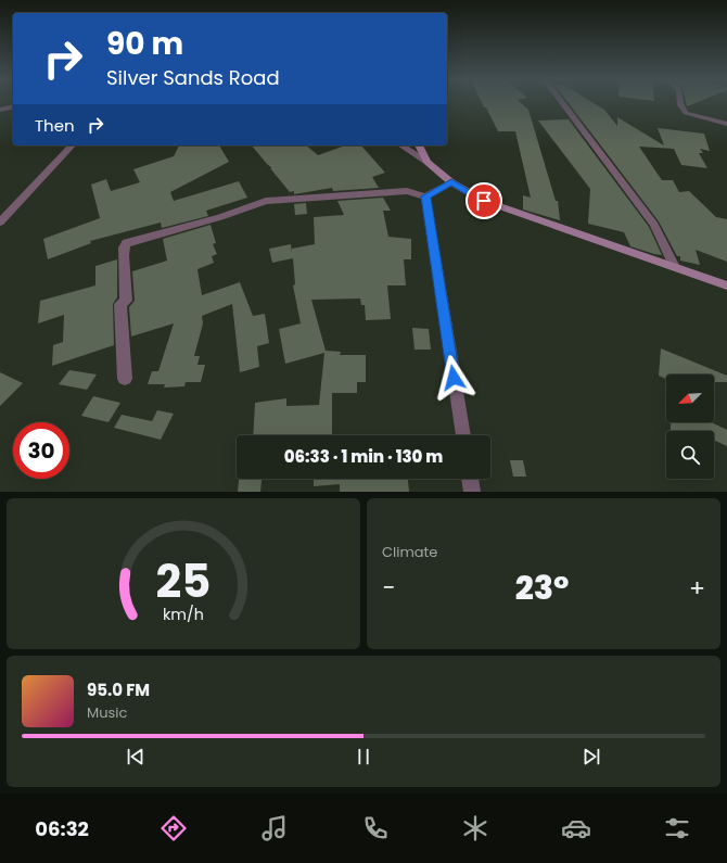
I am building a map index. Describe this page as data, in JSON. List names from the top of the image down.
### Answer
{
  "north": "bottom left",
  "page": {
    "turn": ["90 m", "Silver Sands Road"],
    "then": "Then",
    "limit": "30",
    "trip": "06:33 · 1 min · 130 m",
    "tile": "Climate",
    "heat": ["−", "23°", "+"],
    "song": ["95.0 FM", "Music"],
    "tabs": "06:32",
    "gauge": ["25", "km/h"]
  }
}
